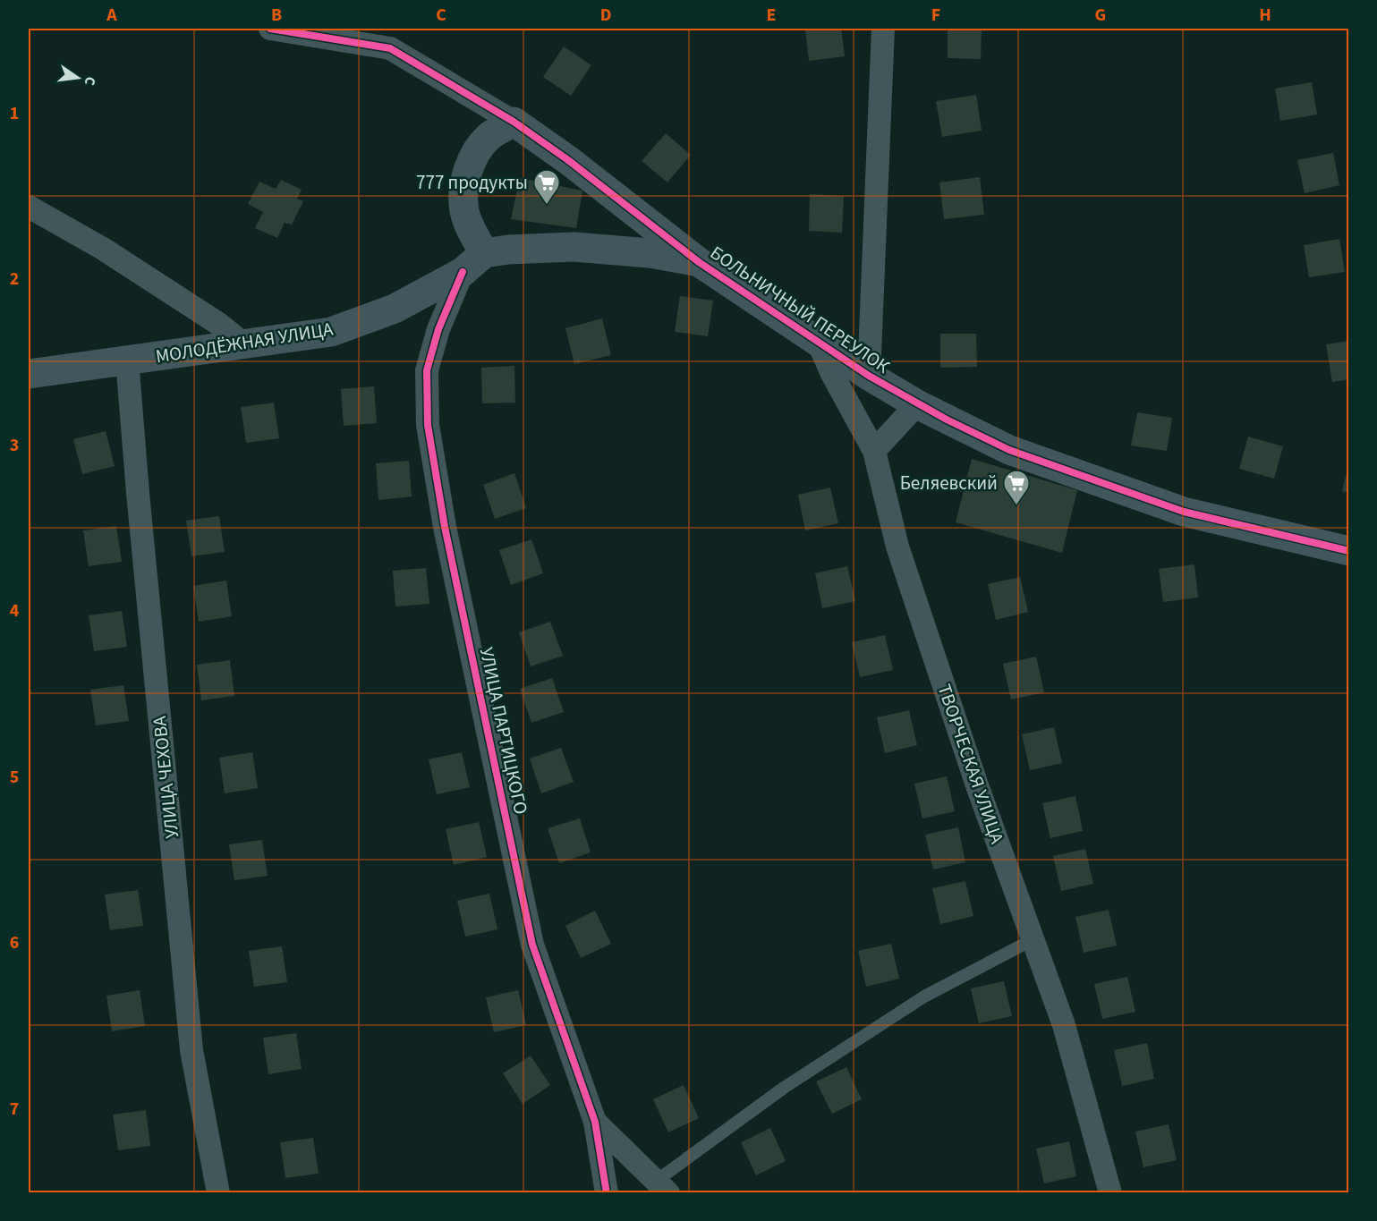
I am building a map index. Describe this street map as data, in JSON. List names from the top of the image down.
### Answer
{
  "streets": {
    "street": [
      "БОЛЬНИЧНЫЙ ПЕРЕУЛОК",
      "МОЛОДЁЖНАЯ УЛИЦА",
      "УЛИЦА ПАРТИЦКОГО",
      "ТВОРЧЕСКАЯ УЛИЦА",
      "УЛИЦА ЧЕХОВА"
    ]
  },
  "crossings": [
    ["БОЛЬНИЧНЫЙ ПЕРЕУЛОК", "МОЛОДЁЖНАЯ УЛИЦА"],
    ["БОЛЬНИЧНЫЙ ПЕРЕУЛОК", "ТВОРЧЕСКАЯ УЛИЦА"],
    ["МОЛОДЁЖНАЯ УЛИЦА", "УЛИЦА ПАРТИЦКОГО"],
    ["МОЛОДЁЖНАЯ УЛИЦА", "УЛИЦА ЧЕХОВА"]
  ],
  "places": {
    "supermarket": ["777 продукты", "Беляевский"]
  },
  "north": "right",
  "grid": {
    "columns": [
      "A",
      "B",
      "C",
      "D",
      "E",
      "F",
      "G",
      "H"
    ],
    "rows": [
      "1",
      "2",
      "3",
      "4",
      "5",
      "6",
      "7"
    ]
  }
}
